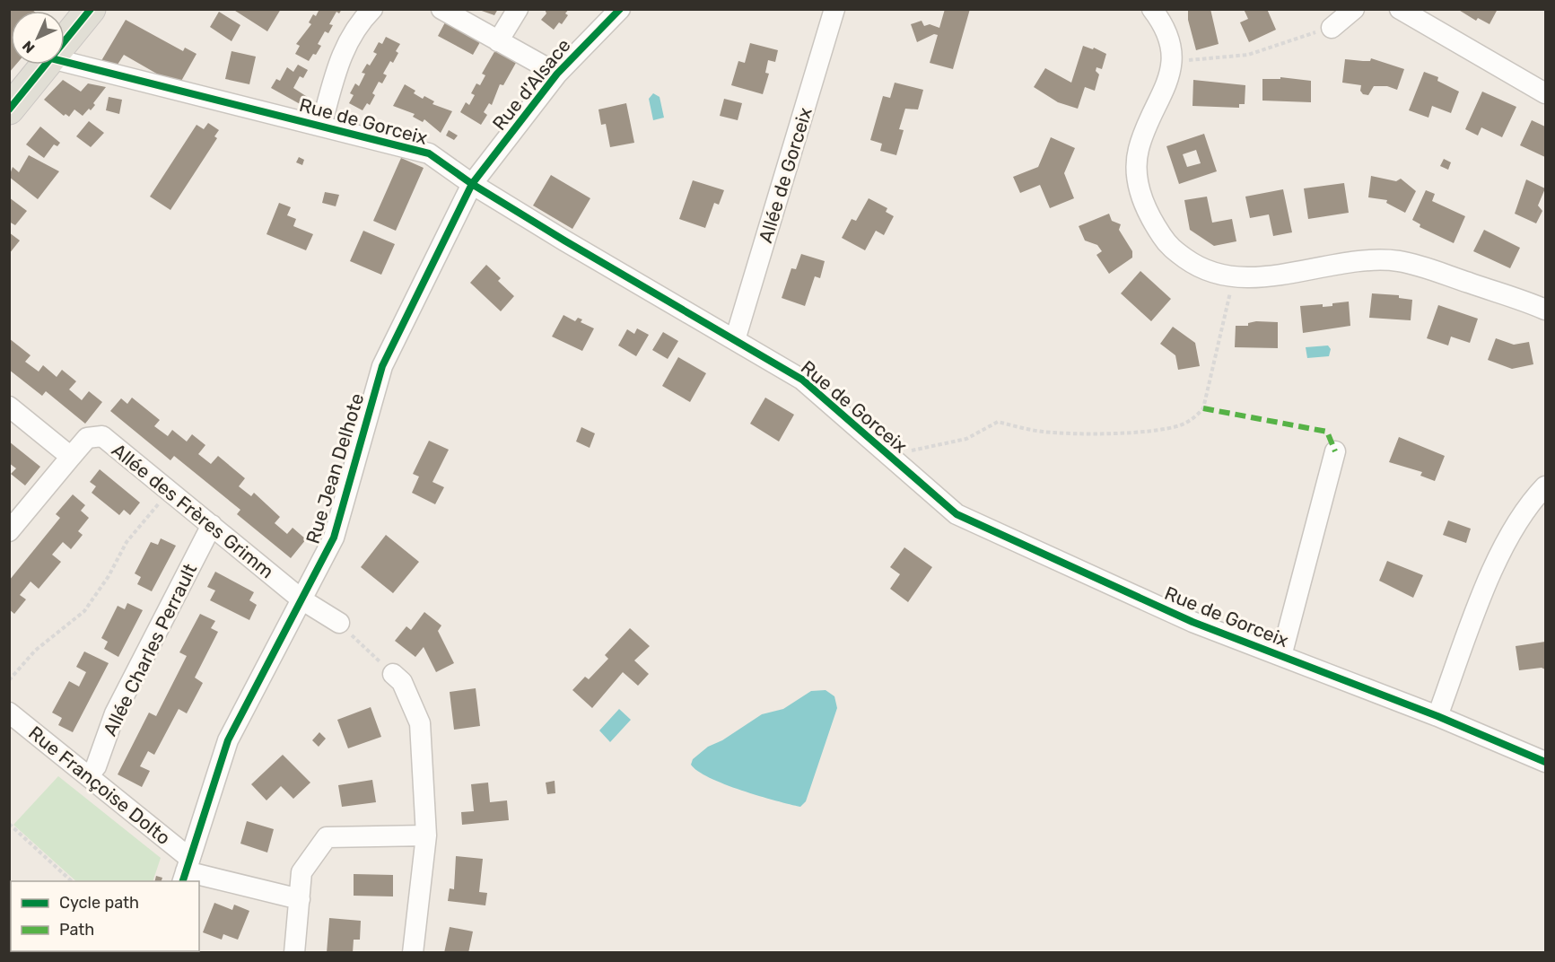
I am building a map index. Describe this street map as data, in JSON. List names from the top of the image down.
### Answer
{
  "streets": {
    "street": [
      "Rue d'Alsace",
      "Rue de Gorceix",
      "Allée de Gorceix",
      "Rue Jean Delhote",
      "Allée des Frères Grimm",
      "Allée Charles Perrault",
      "Rue Françoise Dolto"
    ]
  },
  "crossings": [
    ["Rue d'Alsace", "Rue de Gorceix"],
    ["Rue d'Alsace", "Rue Jean Delhote"],
    ["Rue de Gorceix", "Allée de Gorceix"],
    ["Rue de Gorceix", "Rue Jean Delhote"],
    ["Rue Jean Delhote", "Allée des Frères Grimm"],
    ["Rue Jean Delhote", "Rue Françoise Dolto"],
    ["Allée des Frères Grimm", "Allée Charles Perrault"],
    ["Allée Charles Perrault", "Rue Françoise Dolto"]
  ],
  "legend": ["Cycle path", "Path"],
  "north": "bottom left"
}
